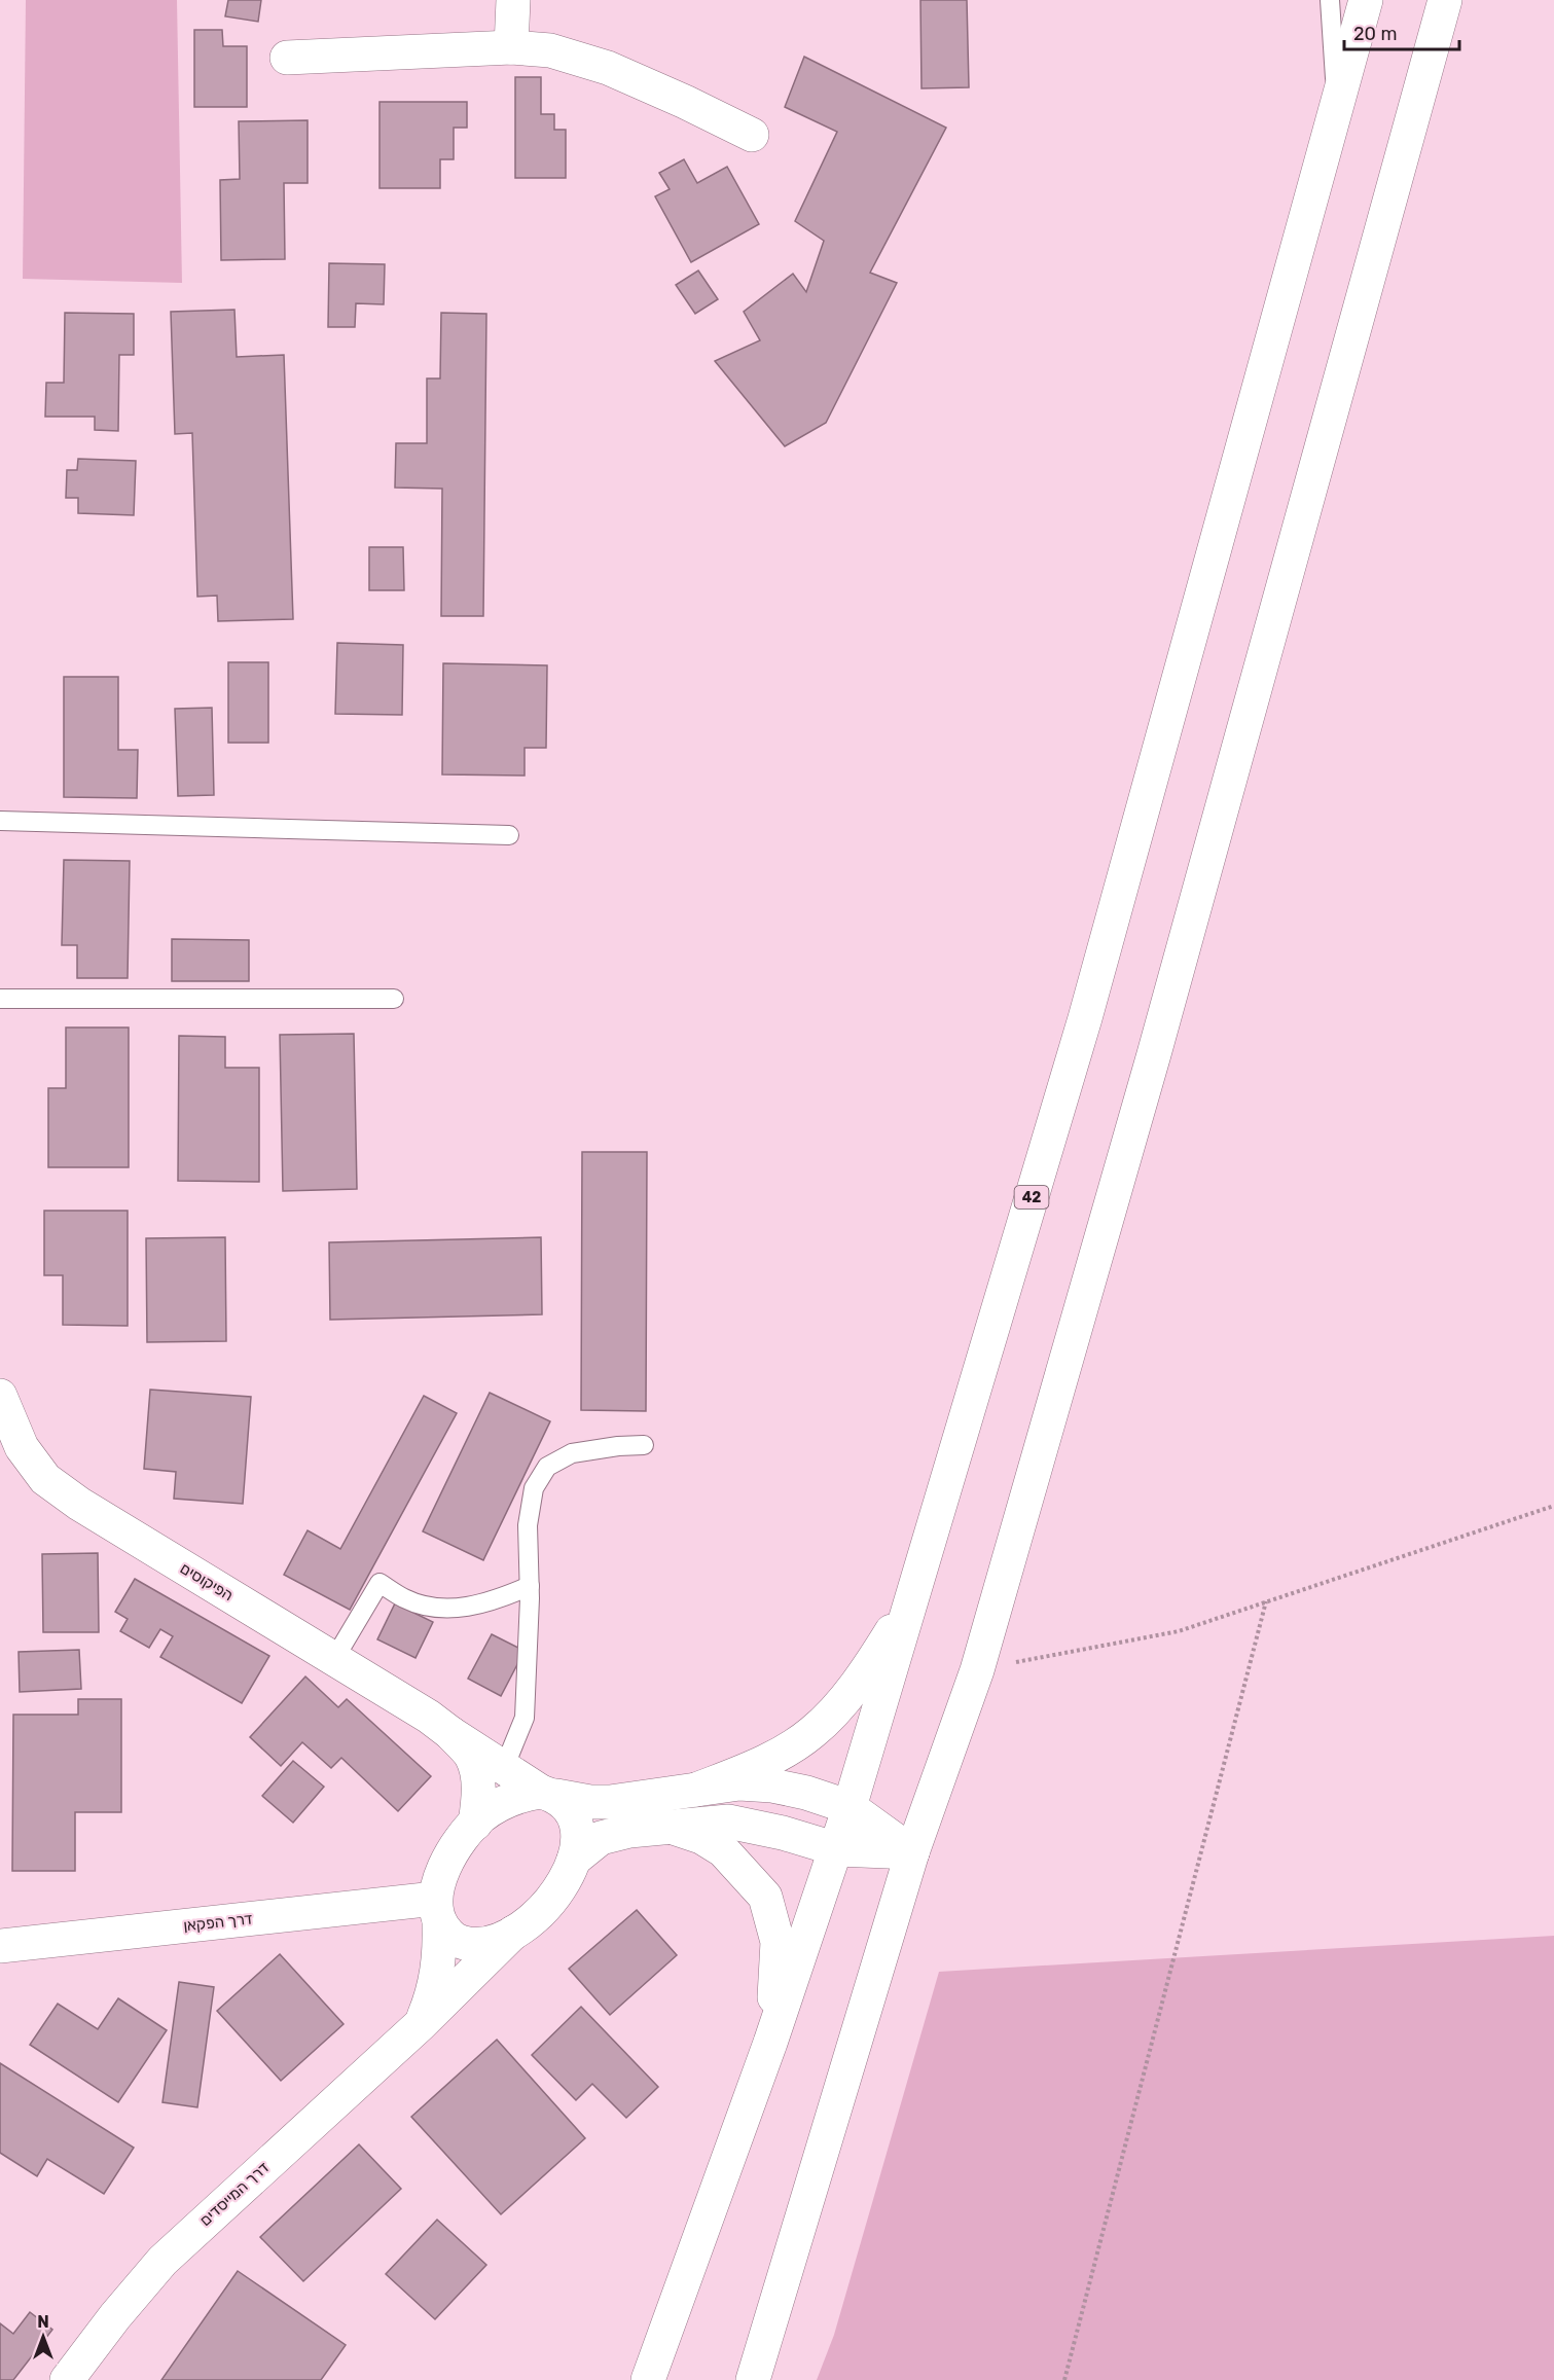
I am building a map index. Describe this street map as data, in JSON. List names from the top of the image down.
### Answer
{
  "streets": {
    "main road": [
      "42",
      "הפיקוסים",
      "דרך הפקאן",
      "דרך המייסדים"
    ]
  },
  "crossings": [
    ["הפיקוסים", "דרך הפקאן"],
    ["הפיקוסים", "דרך המייסדים"],
    ["דרך הפקאן", "דרך המייסדים"]
  ],
  "scale_bar": "20 m",
  "north": "top"
}
